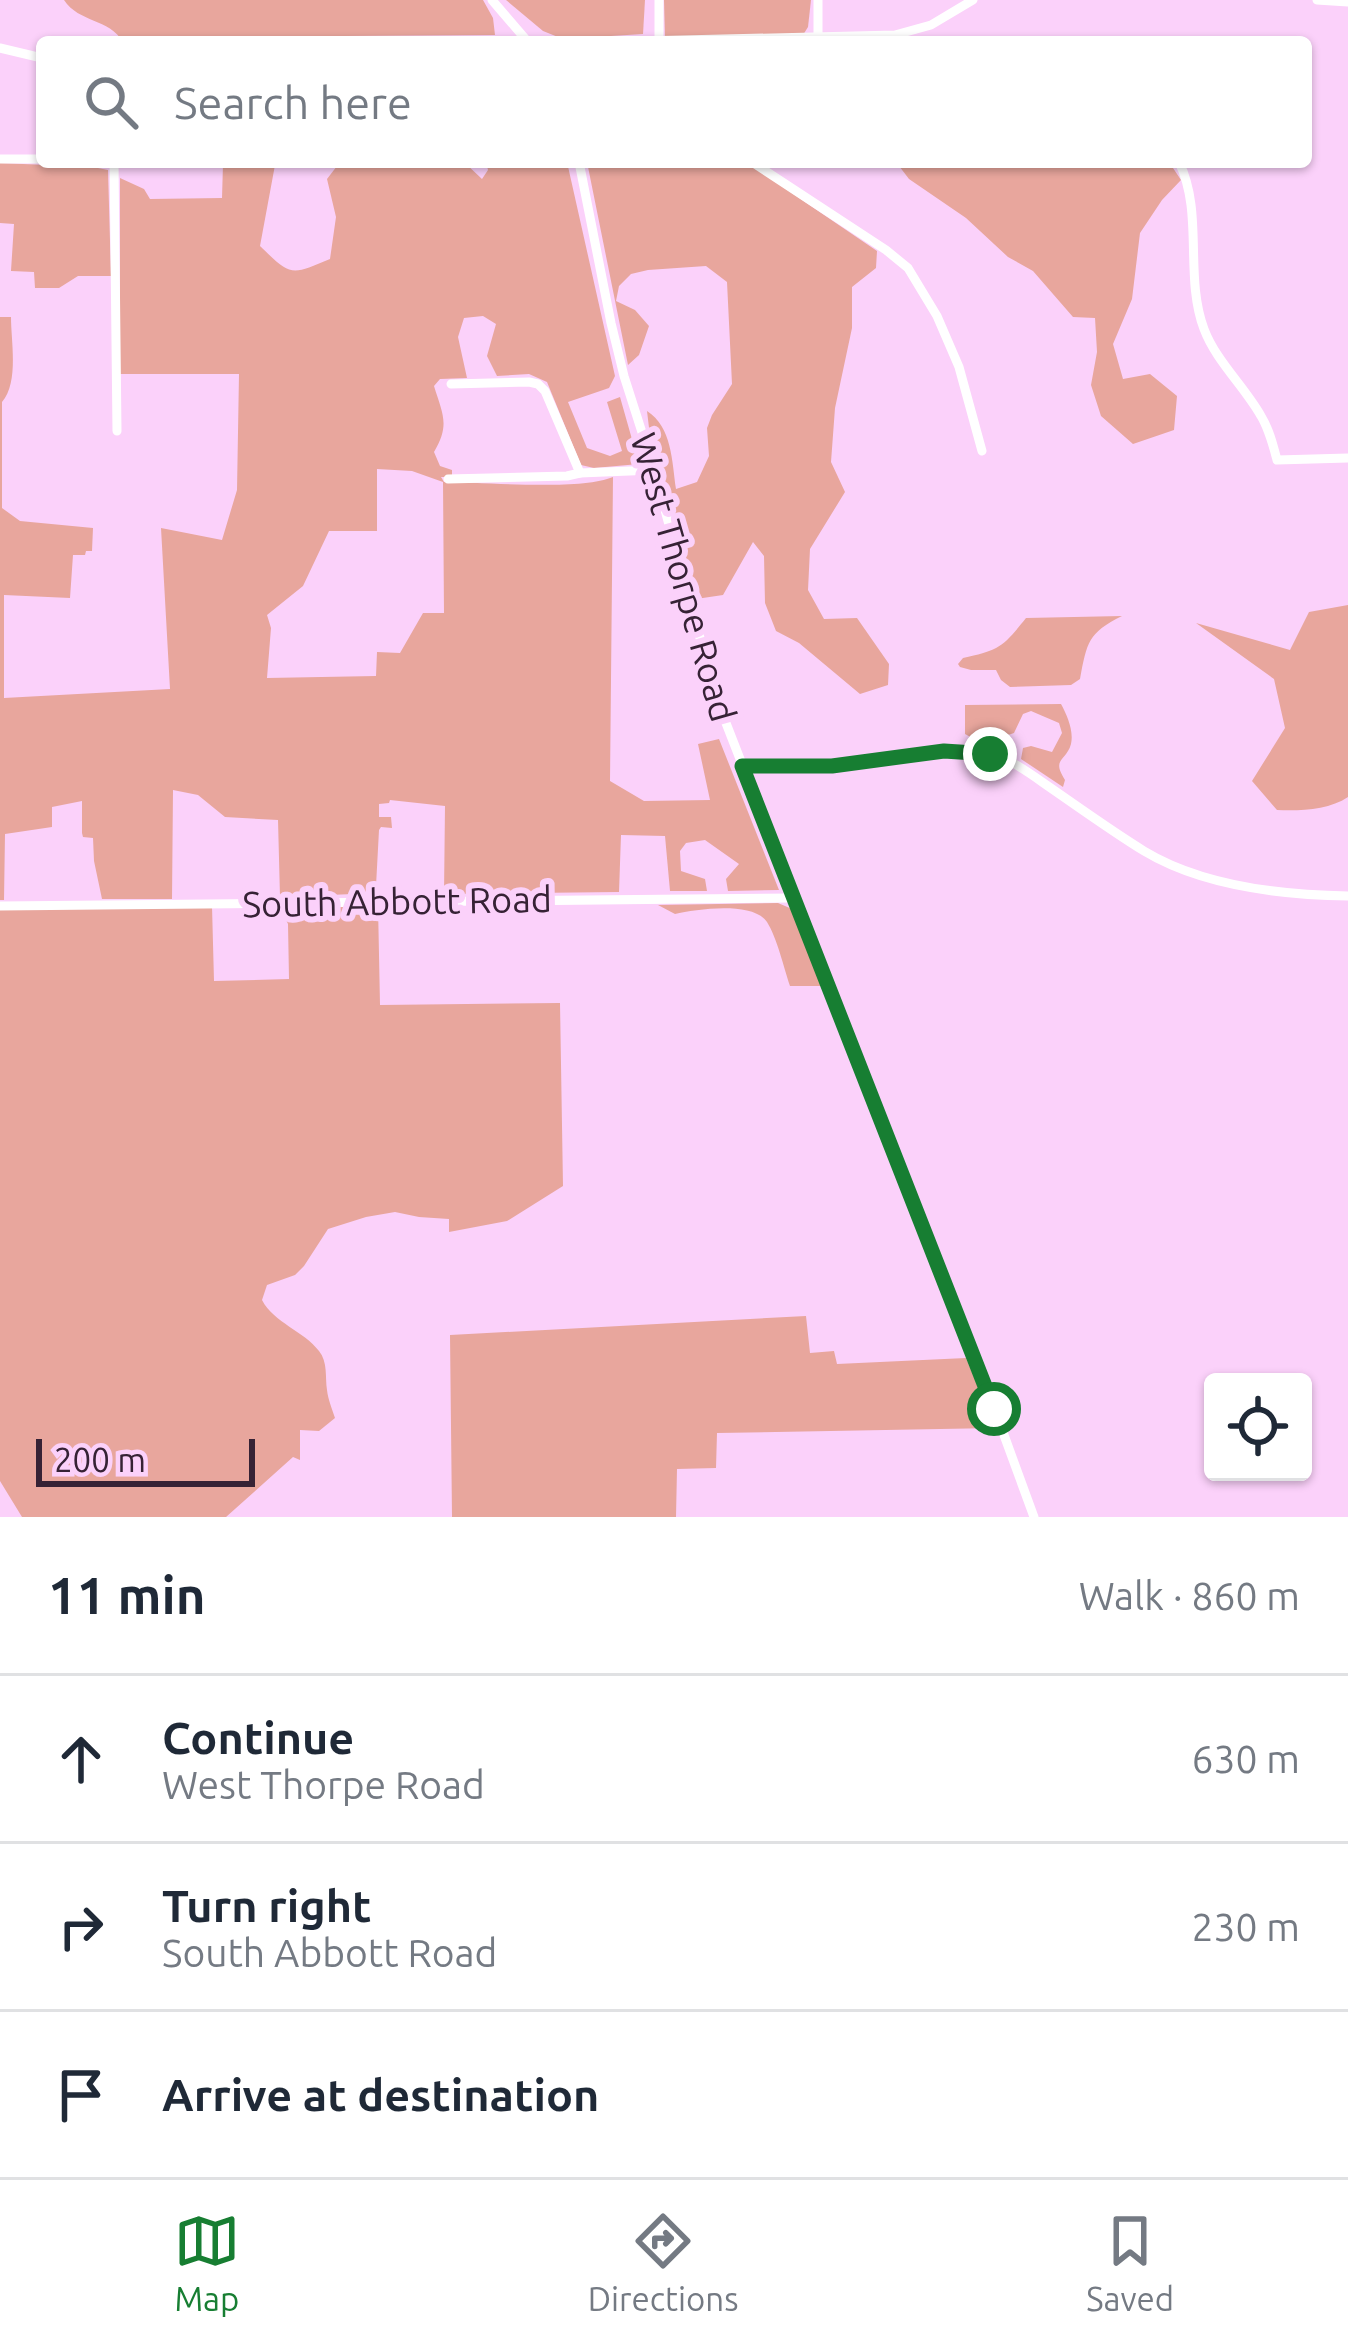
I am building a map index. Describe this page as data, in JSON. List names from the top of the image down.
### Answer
{
  "streets": {
    "street": ["West Thorpe Road", "South Abbott Road"]
  },
  "crossings": [
    ["West Thorpe Road", "South Abbott Road"]
  ],
  "scale_bar": "200 m",
  "page": {
    "search": "Search here",
    "scale": "200 m",
    "heading": ["11 min", "Walk · 860 m"],
    "list": [
      ["Continue", "West Thorpe Road", "630 m"],
      ["Turn right", "South Abbott Road", "230 m"],
      "Arrive at destination"
    ],
    "nav": ["Map", "Directions", "Saved"]
  }
}
